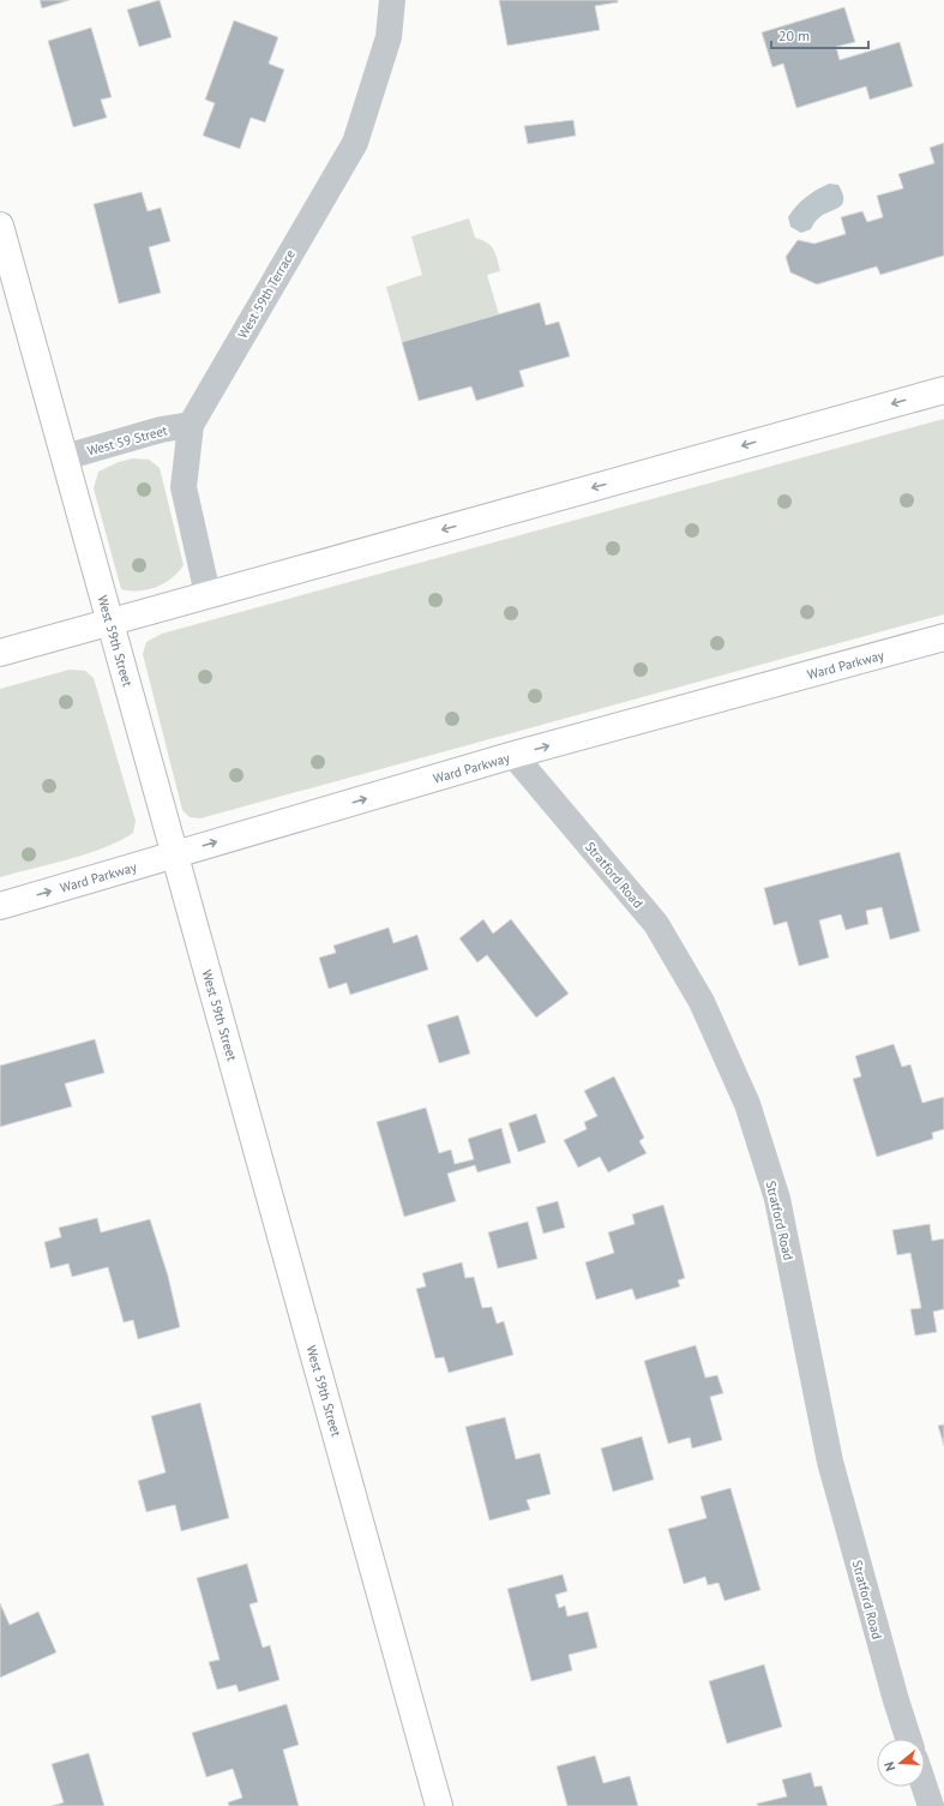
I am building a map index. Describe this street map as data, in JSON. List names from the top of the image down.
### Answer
{
  "streets": {
    "main road": ["West 59th Street", "Ward Parkway"],
    "street": ["West 59th Terrace", "West 59 Street", "Stratford Road"]
  },
  "crossings": [
    ["West 59th Terrace", "West 59 Street"],
    ["West 59 Street", "West 59th Street"],
    ["West 59th Street", "Ward Parkway"],
    ["Ward Parkway", "Stratford Road"]
  ],
  "one_way": ["Ward Parkway"],
  "scale_bar": "20 m",
  "north": "left"
}
